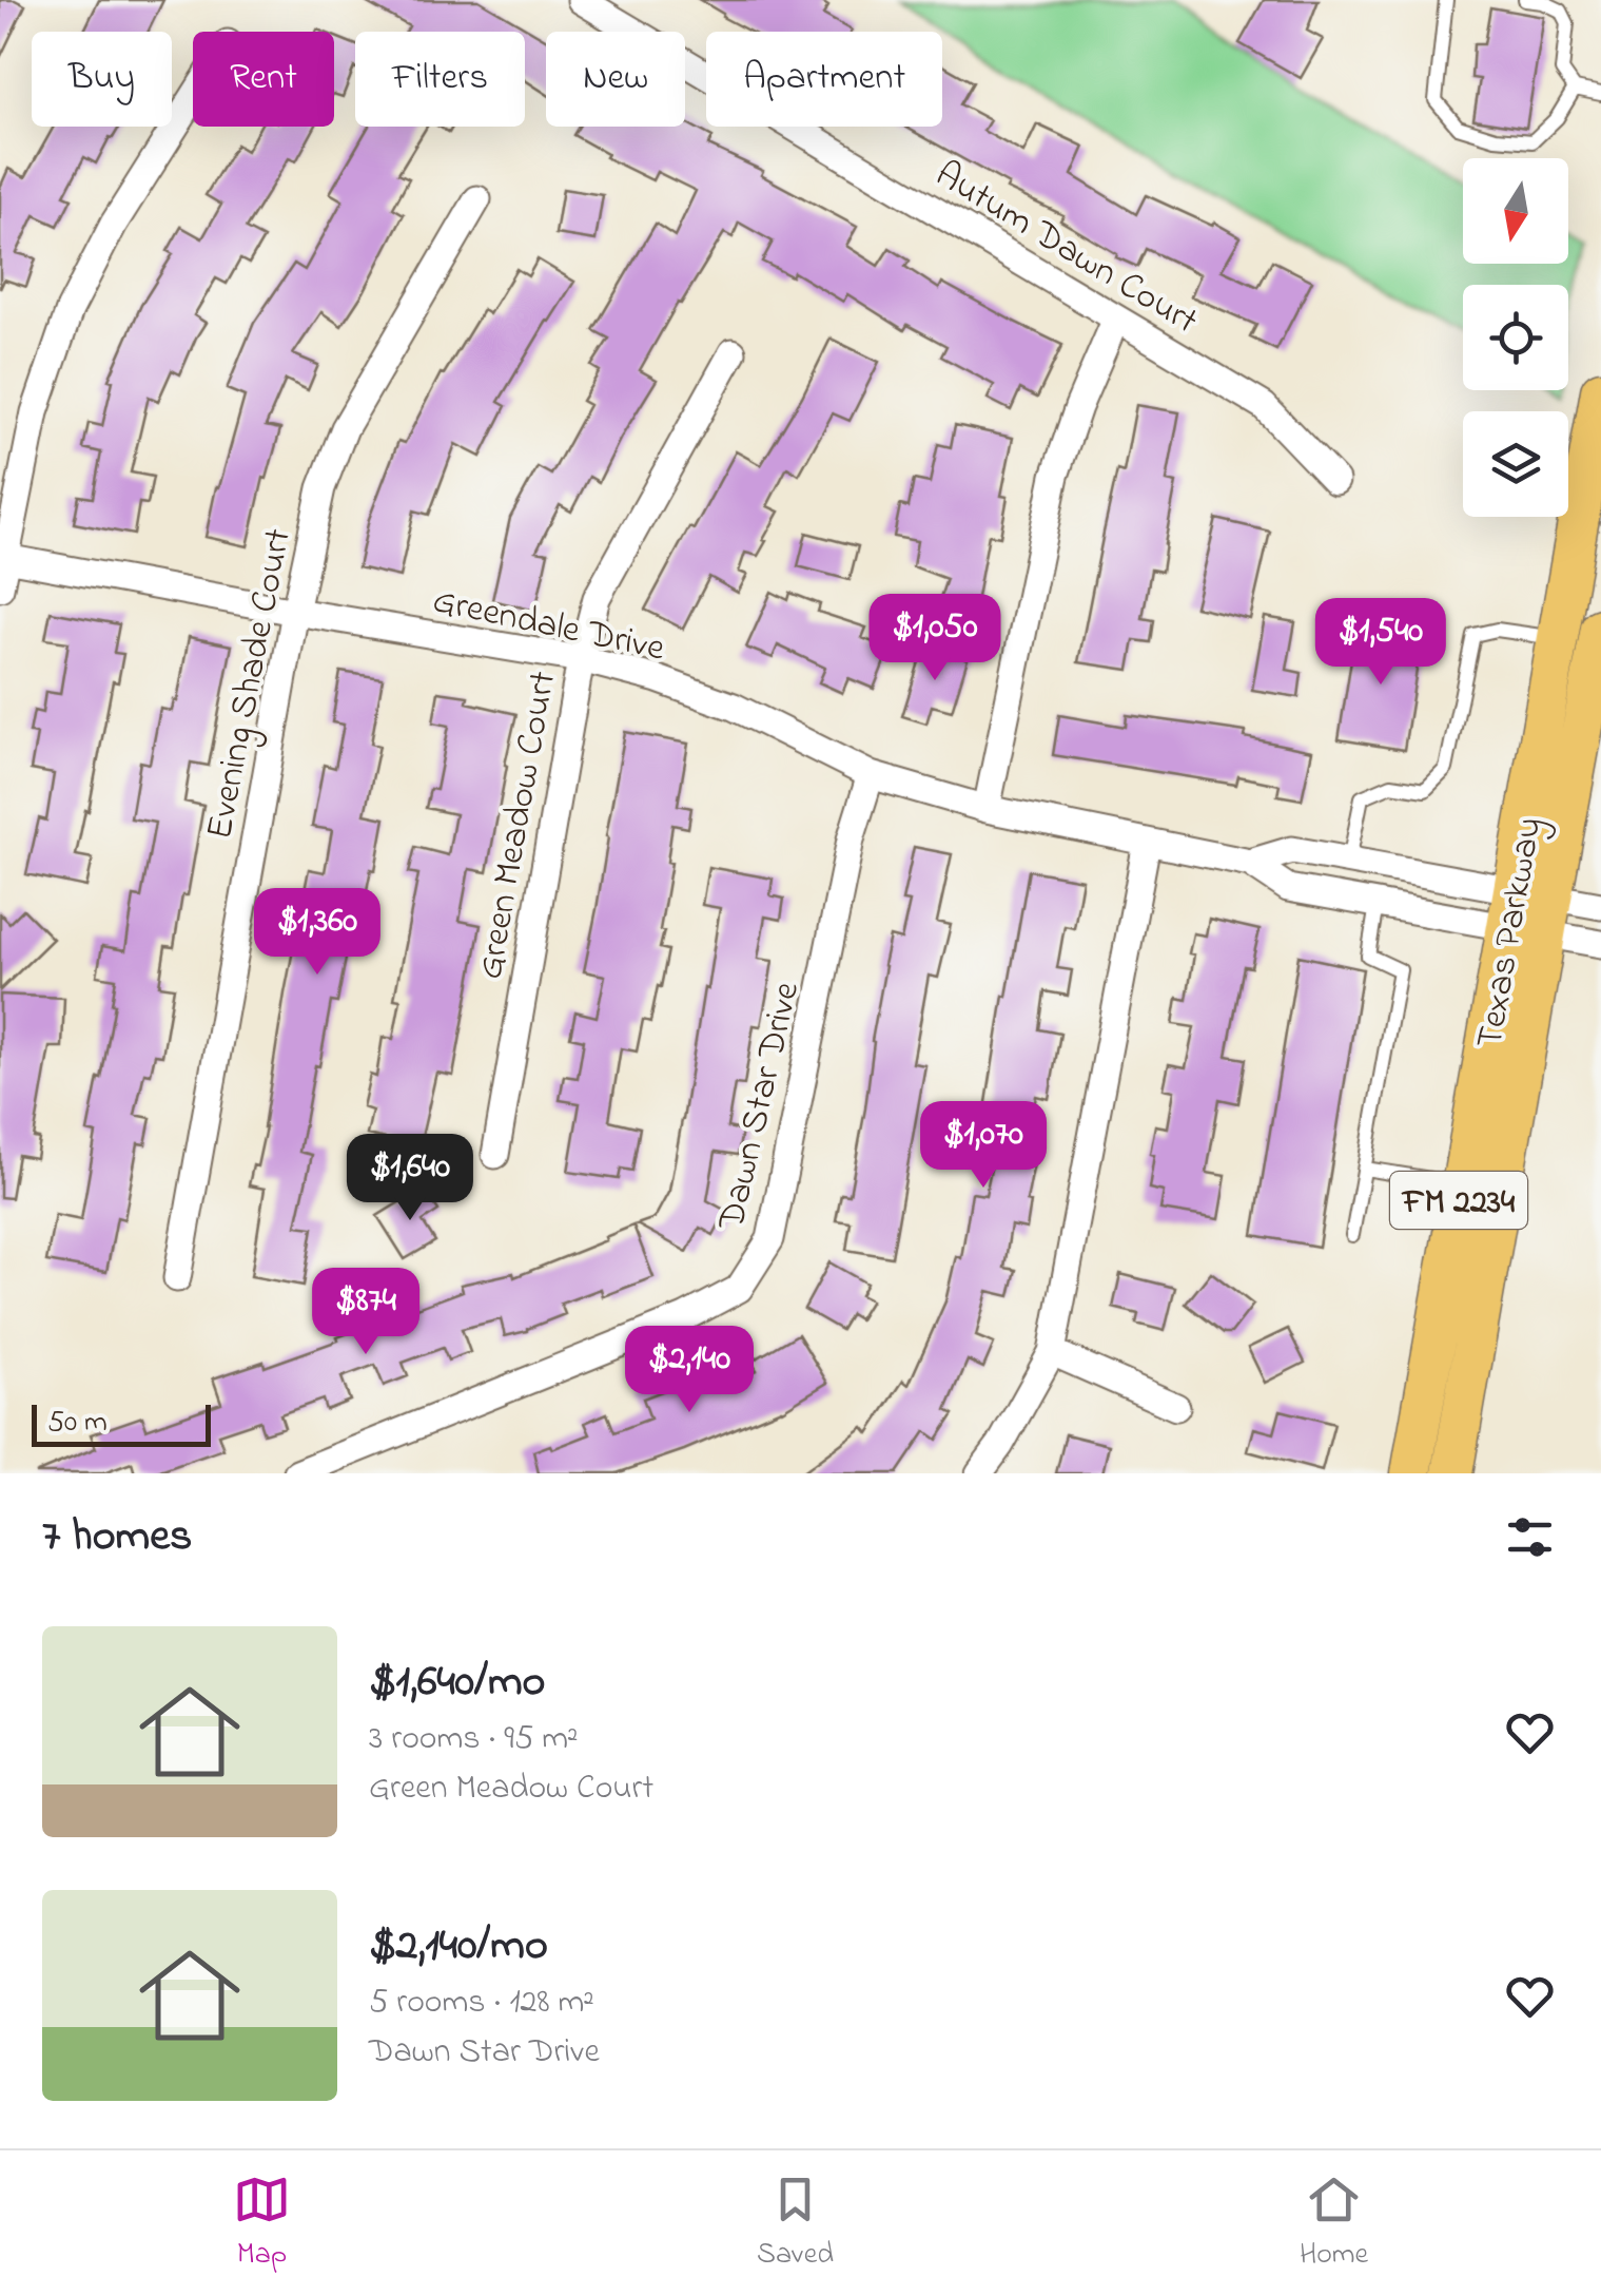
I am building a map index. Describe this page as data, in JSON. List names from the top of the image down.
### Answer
{
  "streets": {
    "main road": ["Texas Parkway", "FM 2234"],
    "street": [
      "Autum Dawn Court",
      "Greendale Drive",
      "Evening Shade Court",
      "Green Meadow Court",
      "Dawn Star Drive"
    ]
  },
  "crossings": [
    ["Greendale Drive", "Evening Shade Court"],
    ["Greendale Drive", "Green Meadow Court"],
    ["Greendale Drive", "Texas Parkway"],
    ["Greendale Drive", "Dawn Star Drive"]
  ],
  "scale_bar": "50 m",
  "north": "bottom",
  "page": {
    "chip": [
      "Buy",
      "Rent",
      "Filters",
      "New",
      "Apartment"
    ],
    "price": [
      "$1,050",
      "$1,540",
      "$1,360",
      "$1,070",
      "$1,640",
      "$874",
      "$2,140"
    ],
    "scale": "50 m",
    "heading": "7 homes",
    "list": [
      {
        "name": "$1,640/mo",
        "note": "3 rooms · 95 m² · Green Meadow Court"
      },
      {
        "name": "$2,140/mo",
        "note": "5 rooms · 128 m² · Dawn Star Drive"
      }
    ],
    "tabs": ["Map", "Saved", "Home"]
  }
}
